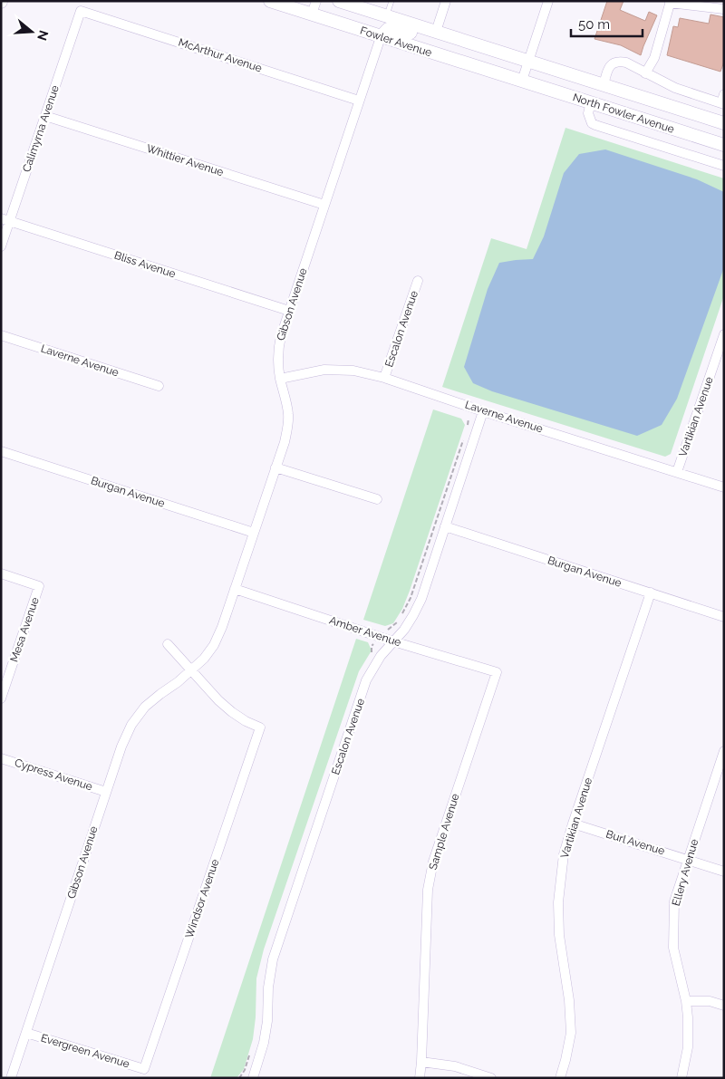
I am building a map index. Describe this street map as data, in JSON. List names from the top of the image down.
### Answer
{
  "streets": {
    "main road": ["Fowler Avenue", "North Fowler Avenue"],
    "street": [
      "McArthur Avenue",
      "Calimyrna Avenue",
      "Whittier Avenue",
      "Bliss Avenue",
      "Gibson Avenue",
      "Escalon Avenue",
      "Laverne Avenue",
      "Vartikian Avenue",
      "Burgan Avenue",
      "Mesa Avenue",
      "Amber Avenue",
      "Cypress Avenue",
      "Sample Avenue",
      "Burl Avenue",
      "Ellery Avenue",
      "Windsor Avenue",
      "Evergreen Avenue"
    ]
  },
  "crossings": [
    ["Fowler Avenue", "North Fowler Avenue"],
    ["Fowler Avenue", "Gibson Avenue"],
    ["McArthur Avenue", "Calimyrna Avenue"],
    ["McArthur Avenue", "Gibson Avenue"],
    ["Calimyrna Avenue", "Whittier Avenue"],
    ["Calimyrna Avenue", "Bliss Avenue"],
    ["Whittier Avenue", "Gibson Avenue"],
    ["Bliss Avenue", "Gibson Avenue"],
    ["Gibson Avenue", "Laverne Avenue"],
    ["Gibson Avenue", "Burgan Avenue"],
    ["Gibson Avenue", "Amber Avenue"],
    ["Gibson Avenue", "Cypress Avenue"],
    ["Gibson Avenue", "Windsor Avenue"],
    ["Gibson Avenue", "Evergreen Avenue"],
    ["Escalon Avenue", "Laverne Avenue"],
    ["Escalon Avenue", "Burgan Avenue"],
    ["Escalon Avenue", "Amber Avenue"],
    ["Laverne Avenue", "Vartikian Avenue"],
    ["Vartikian Avenue", "Burgan Avenue"],
    ["Vartikian Avenue", "Burl Avenue"],
    ["Amber Avenue", "Sample Avenue"],
    ["Burl Avenue", "Ellery Avenue"],
    ["Windsor Avenue", "Evergreen Avenue"]
  ],
  "scale_bar": "50 m",
  "north": "right"
}
